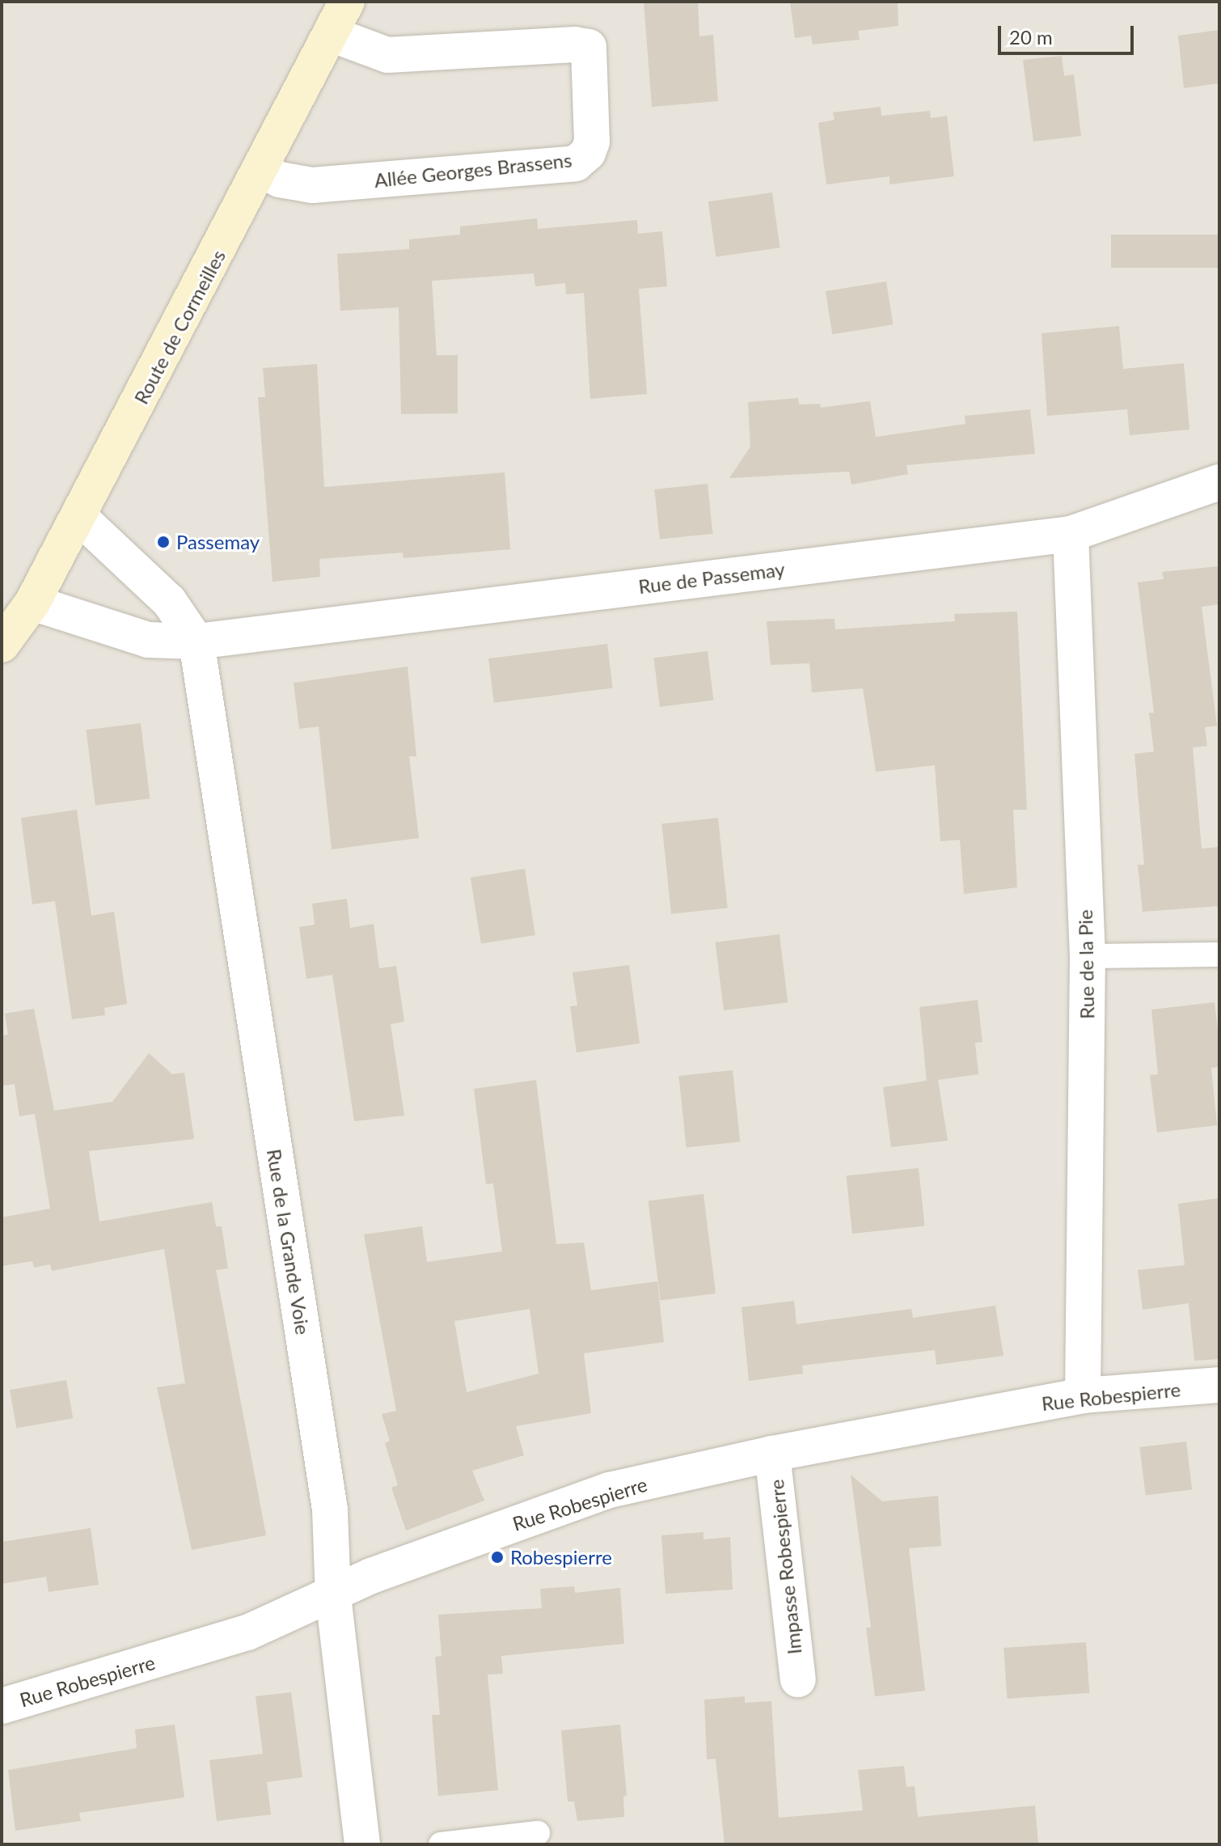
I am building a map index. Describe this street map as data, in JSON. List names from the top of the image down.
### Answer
{
  "streets": {
    "main road": ["Route de Cormeilles"],
    "street": [
      "Allée Georges Brassens",
      "Rue de Passemay",
      "Rue de la Pie",
      "Rue de la Grande Voie",
      "Rue Robespierre",
      "Impasse Robespierre"
    ]
  },
  "crossings": [
    ["Allée Georges Brassens", "Route de Cormeilles"],
    ["Route de Cormeilles", "Rue de la Grande Voie"],
    ["Rue de Passemay", "Rue de la Pie"],
    ["Rue de Passemay", "Rue de la Grande Voie"],
    ["Rue de la Pie", "Rue Robespierre"],
    ["Rue de la Grande Voie", "Rue Robespierre"],
    ["Rue Robespierre", "Impasse Robespierre"]
  ],
  "places": ["Passemay", "Robespierre"],
  "scale_bar": "20 m"
}
